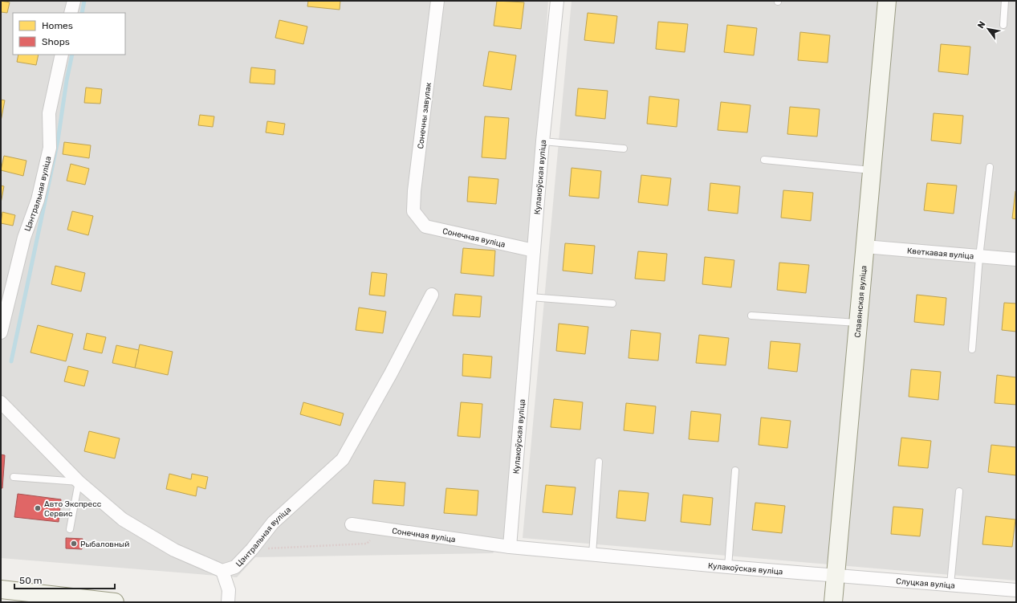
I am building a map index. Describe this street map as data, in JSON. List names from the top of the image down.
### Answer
{
  "streets": {
    "street": [
      "Сонечны завулак",
      "Кулакоўская вуліца",
      "Цэнтральная вуліца",
      "Сонечная вуліца",
      "Кветкавая вуліца",
      "Славянская вуліца",
      "Слуцкая вуліца"
    ]
  },
  "crossings": [
    ["Сонечны завулак", "Сонечная вуліца"],
    ["Кулакоўская вуліца", "Сонечная вуліца"],
    ["Кулакоўская вуліца", "Славянская вуліца"],
    ["Кулакоўская вуліца", "Слуцкая вуліца"],
    ["Кветкавая вуліца", "Славянская вуліца"],
    ["Славянская вуліца", "Слуцкая вуліца"]
  ],
  "places": ["Авто Экспресс Сервис", "Рыбаловный"],
  "legend": ["Homes", "Shops"],
  "scale_bar": "50 m",
  "north": "top left"
}
